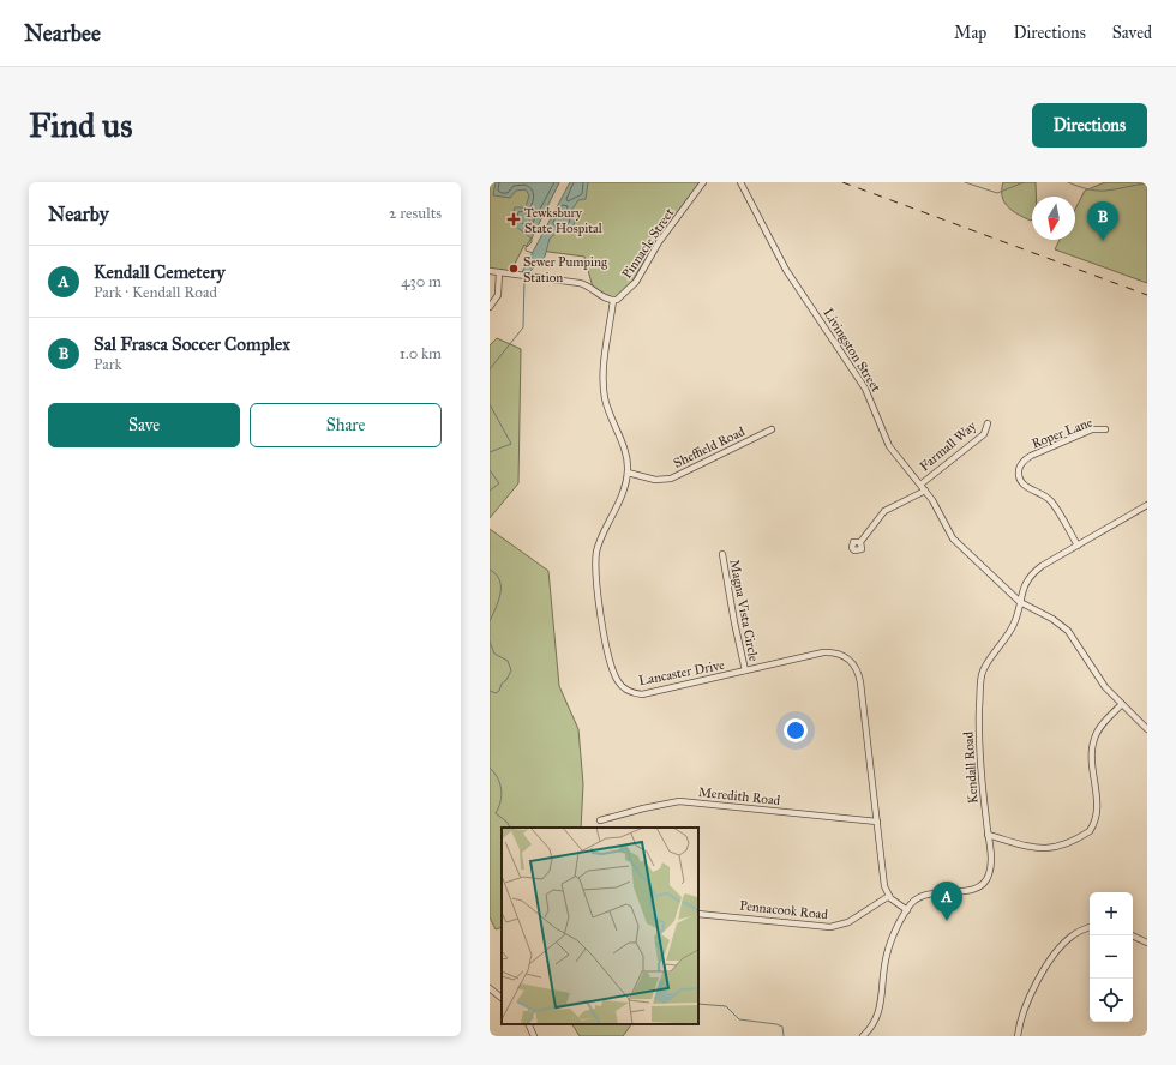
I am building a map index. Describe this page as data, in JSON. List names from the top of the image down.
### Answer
{
  "streets": {
    "street": [
      "Pinnacle Street",
      "Livingston Street",
      "Roper Lane",
      "Farmall Way",
      "Sheffield Road",
      "Magna Vista Circle",
      "Lancaster Drive",
      "Kendall Road",
      "Meredith Road",
      "Pennacook Road"
    ]
  },
  "crossings": [
    ["Pinnacle Street", "Lancaster Drive"],
    ["Livingston Street", "Farmall Way"],
    ["Livingston Street", "Kendall Road"],
    ["Roper Lane", "Kendall Road"],
    ["Sheffield Road", "Lancaster Drive"],
    ["Magna Vista Circle", "Lancaster Drive"],
    ["Lancaster Drive", "Meredith Road"],
    ["Lancaster Drive", "Pennacook Road"]
  ],
  "places": {
    "health": ["Tewksbury State Hospital"],
    "other": ["Sewer Pumping Station"]
  },
  "north": "bottom",
  "page": {
    "header": "Nearbee",
    "nav": ["Map", "Directions", "Saved"],
    "buttons": [
      "Directions",
      ["Save", "Share"]
    ],
    "title": "Find us",
    "heading": ["Nearby", "2 results"],
    "pins": ["B", "A"],
    "list": [
      {
        "mark": "A",
        "name": "Kendall Cemetery",
        "note": "Park · Kendall Road",
        "value": "430 m"
      },
      {
        "mark": "B",
        "name": "Sal Frasca Soccer Complex",
        "note": "Park",
        "value": "1.0 km"
      }
    ],
    "map_buttons": ["+", "−"]
  }
}
